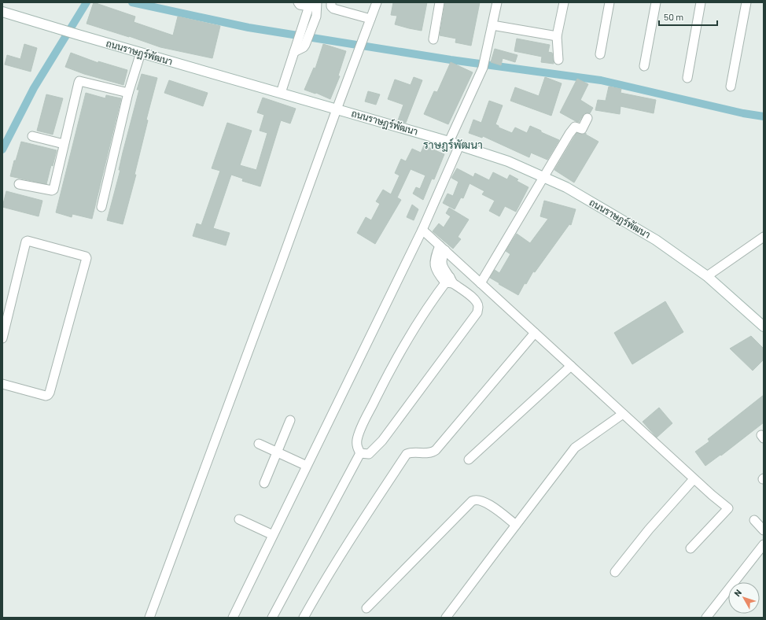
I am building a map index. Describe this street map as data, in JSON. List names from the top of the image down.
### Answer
{
  "streets": {
    "street": ["ถนนราษฏร์พัฒนา"]
  },
  "districts": ["ราษฎร์พัฒนา"],
  "scale_bar": "50 m",
  "north": "top left"
}
